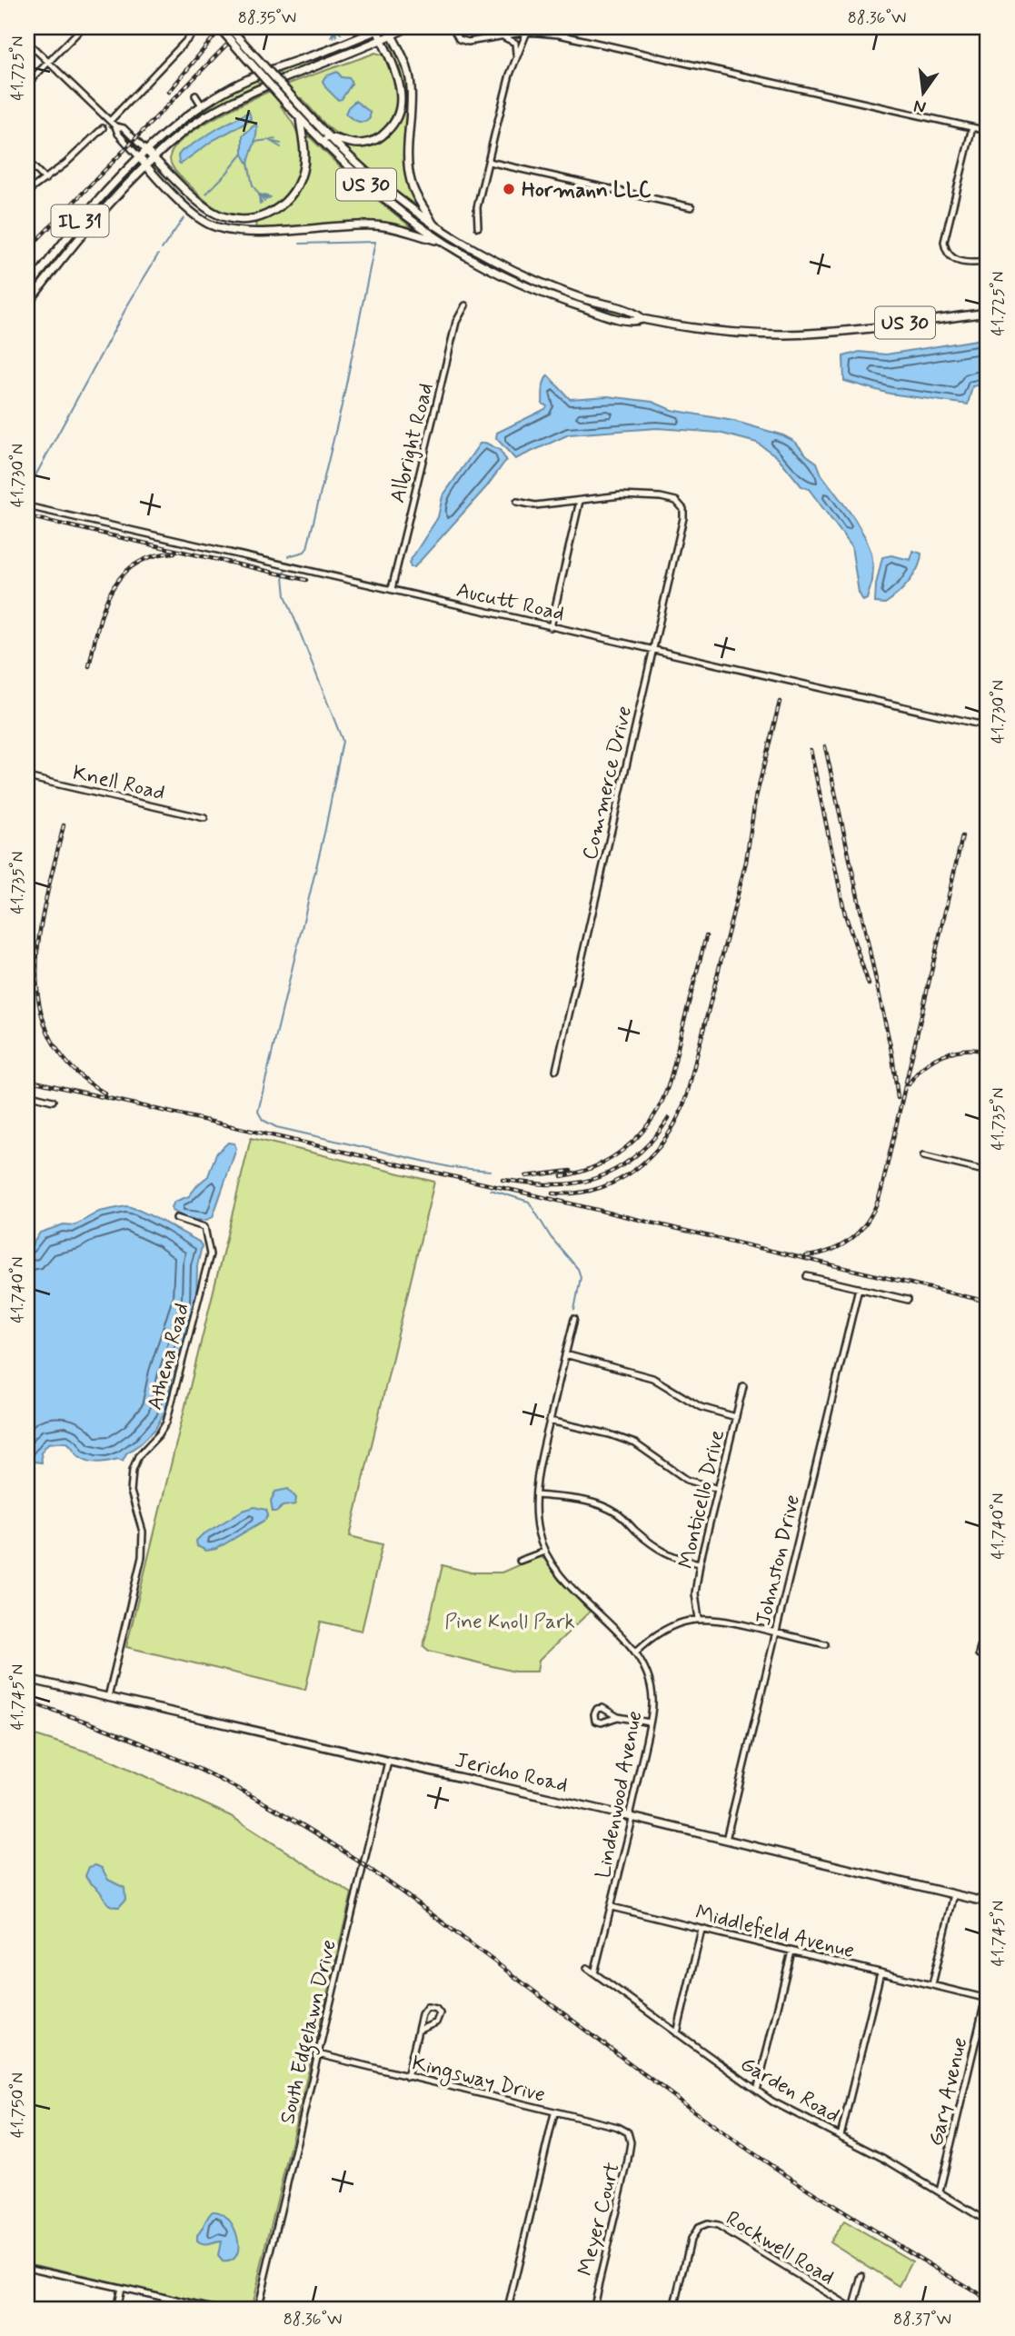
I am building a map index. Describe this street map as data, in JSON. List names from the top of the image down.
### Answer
{
  "streets": {
    "main road": ["US 30", "IL 31", "Jericho Road"],
    "street": [
      "Albright Road",
      "Aucutt Road",
      "Knell Road",
      "Commerce Drive",
      "Athena Road",
      "Monticello Drive",
      "Johnston Drive",
      "Lindenwood Avenue",
      "Middlefield Avenue",
      "South Edgelawn Drive",
      "Kingsway Drive",
      "Garden Road",
      "Gary Avenue",
      "Meyer Court",
      "Rockwell Road"
    ]
  },
  "crossings": [
    ["Albright Road", "Aucutt Road"],
    ["Aucutt Road", "Commerce Drive"],
    ["Athena Road", "Jericho Road"],
    ["Johnston Drive", "Jericho Road"],
    ["Jericho Road", "Lindenwood Avenue"],
    ["Jericho Road", "South Edgelawn Drive"],
    ["Lindenwood Avenue", "Middlefield Avenue"],
    ["Lindenwood Avenue", "Garden Road"],
    ["Middlefield Avenue", "Gary Avenue"],
    ["South Edgelawn Drive", "Kingsway Drive"],
    ["Kingsway Drive", "Meyer Court"],
    ["Garden Road", "Gary Avenue"]
  ],
  "parks": ["Pine Knoll Park"],
  "places": ["Hormann LLC"],
  "north": "bottom",
  "coordinates": [
    "88.35°W",
    "88.36°W",
    "41.725°N",
    "41.730°N",
    "41.735°N",
    "41.740°N",
    "41.745°N",
    "41.750°N",
    "88.37°W"
  ]
}
